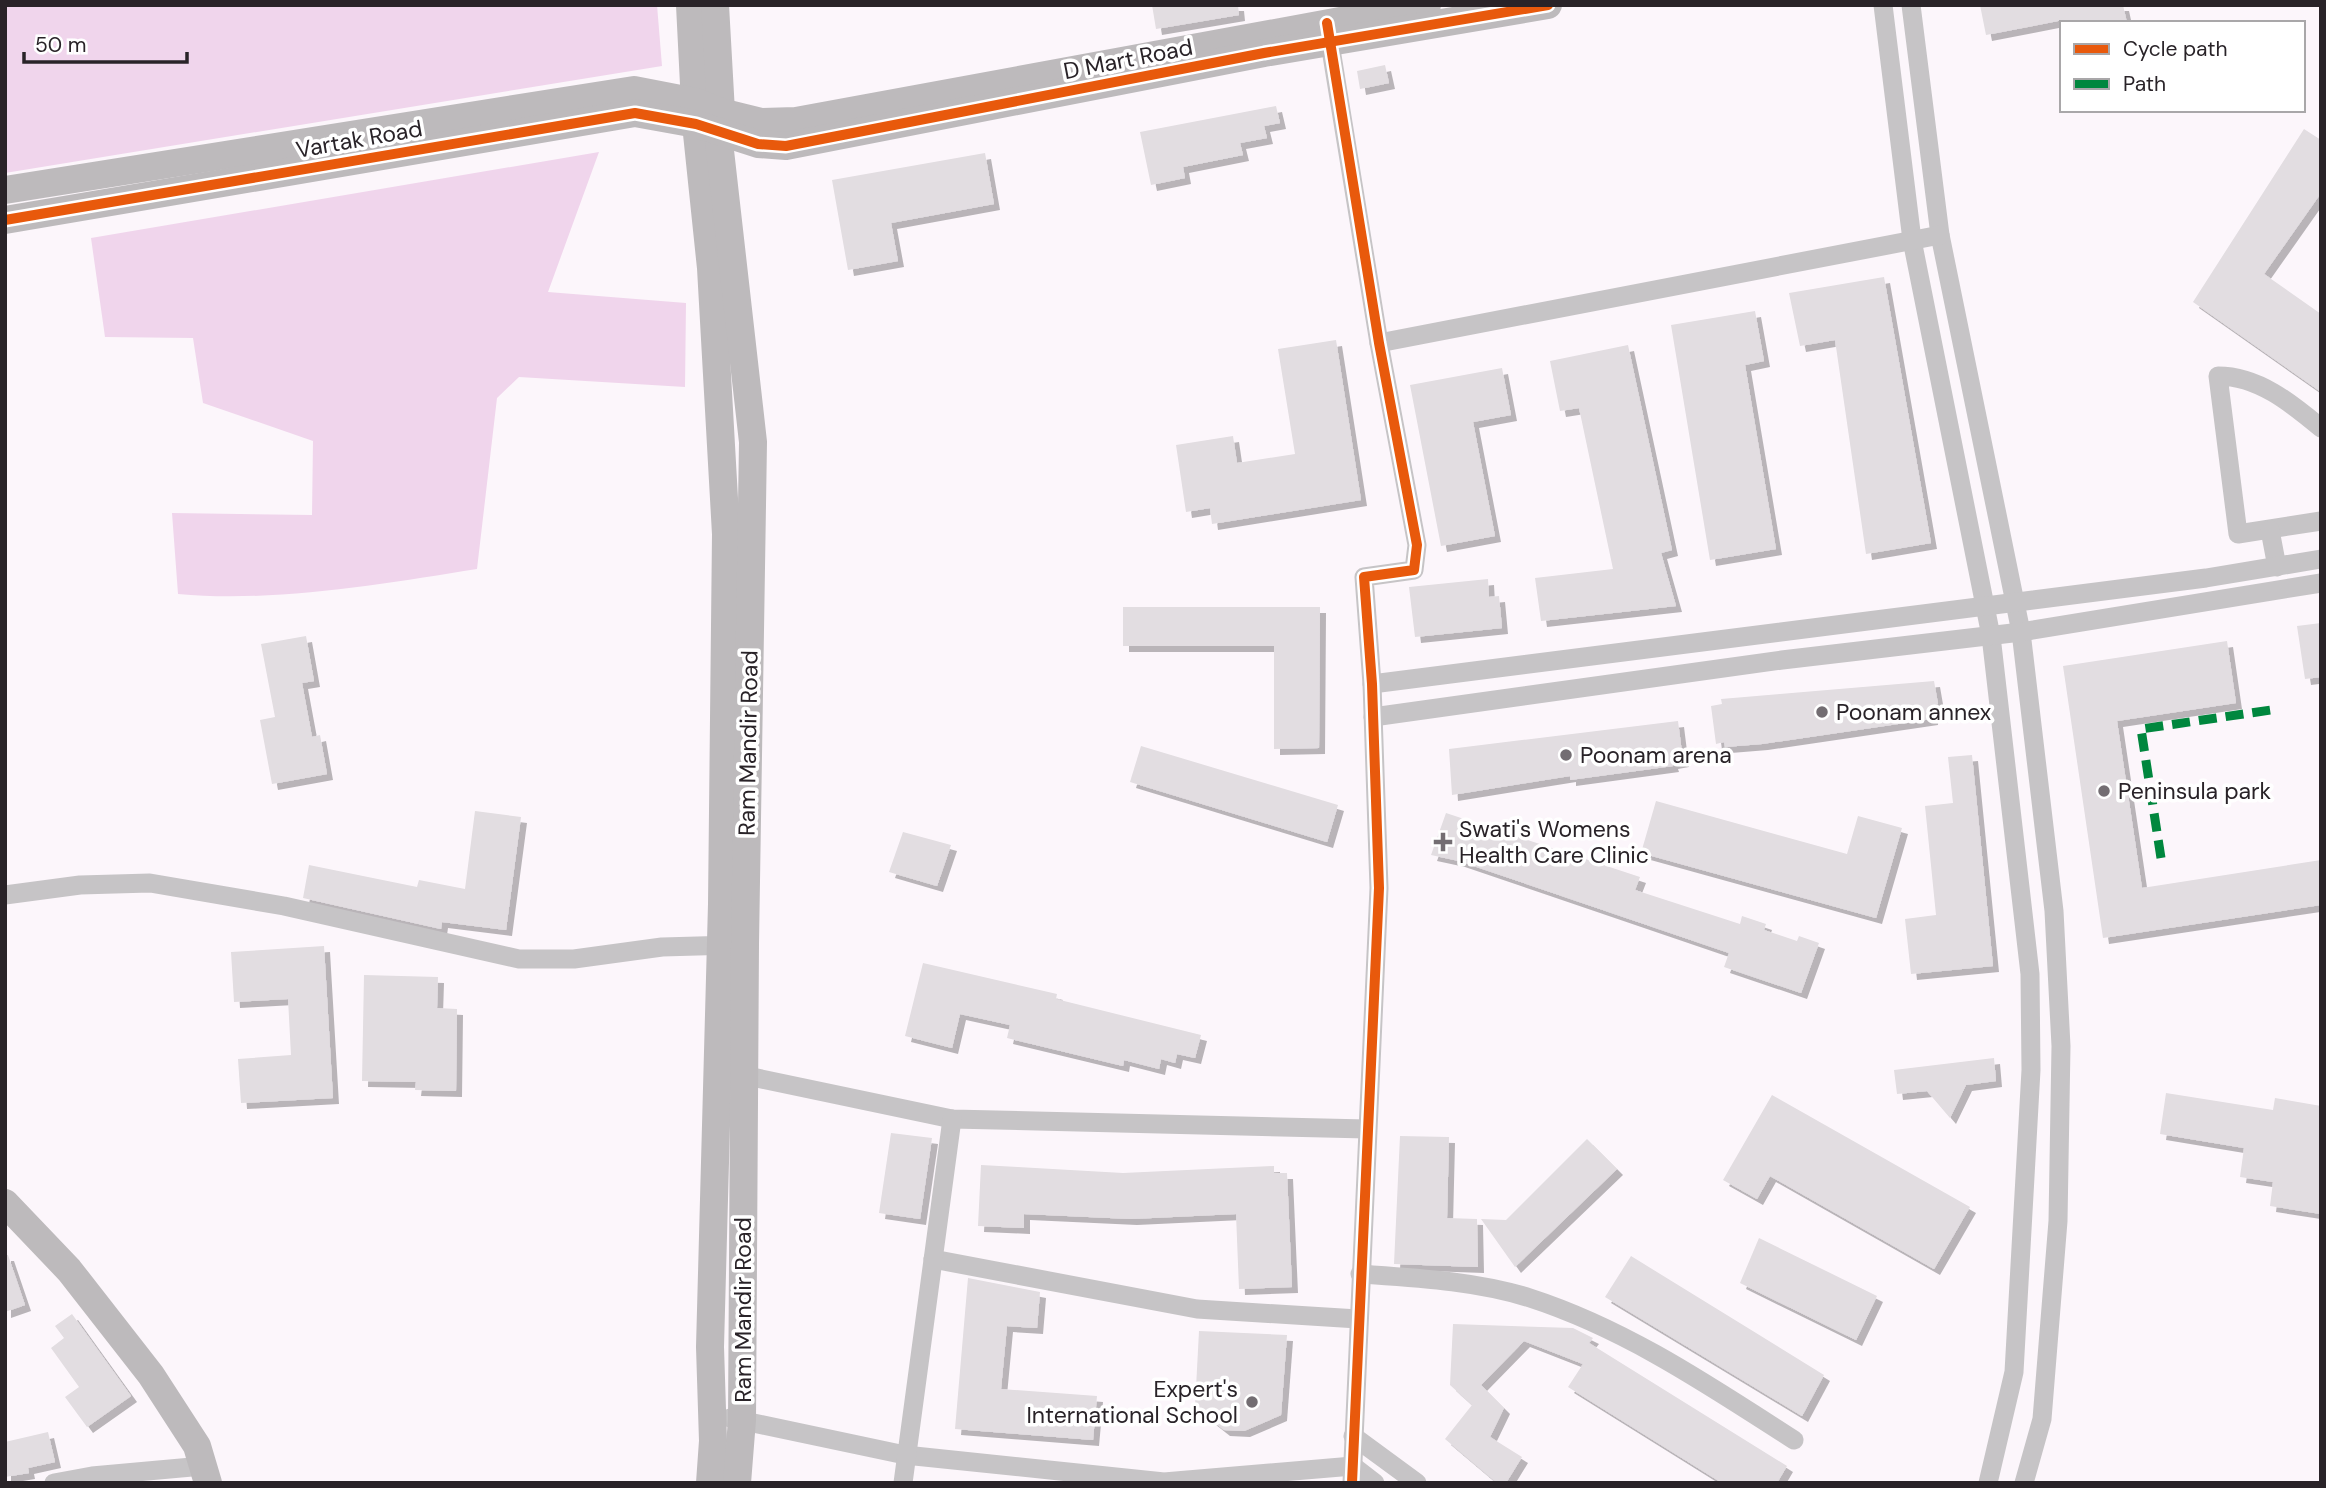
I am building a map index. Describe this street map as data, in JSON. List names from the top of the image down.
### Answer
{
  "streets": {
    "street": ["D Mart Road", "Vartak Road", "Ram Mandir Road"]
  },
  "crossings": [
    ["D Mart Road", "Vartak Road"],
    ["D Mart Road", "Ram Mandir Road"],
    ["Vartak Road", "Ram Mandir Road"]
  ],
  "places": {
    "other": [
      "Poonam annex",
      "Poonam arena",
      "Peninsula park",
      "Expert's International School"
    ],
    "health": ["Swati's Womens Health Care Clinic"]
  },
  "legend": ["Cycle path", "Path"],
  "scale_bar": "50 m"
}
